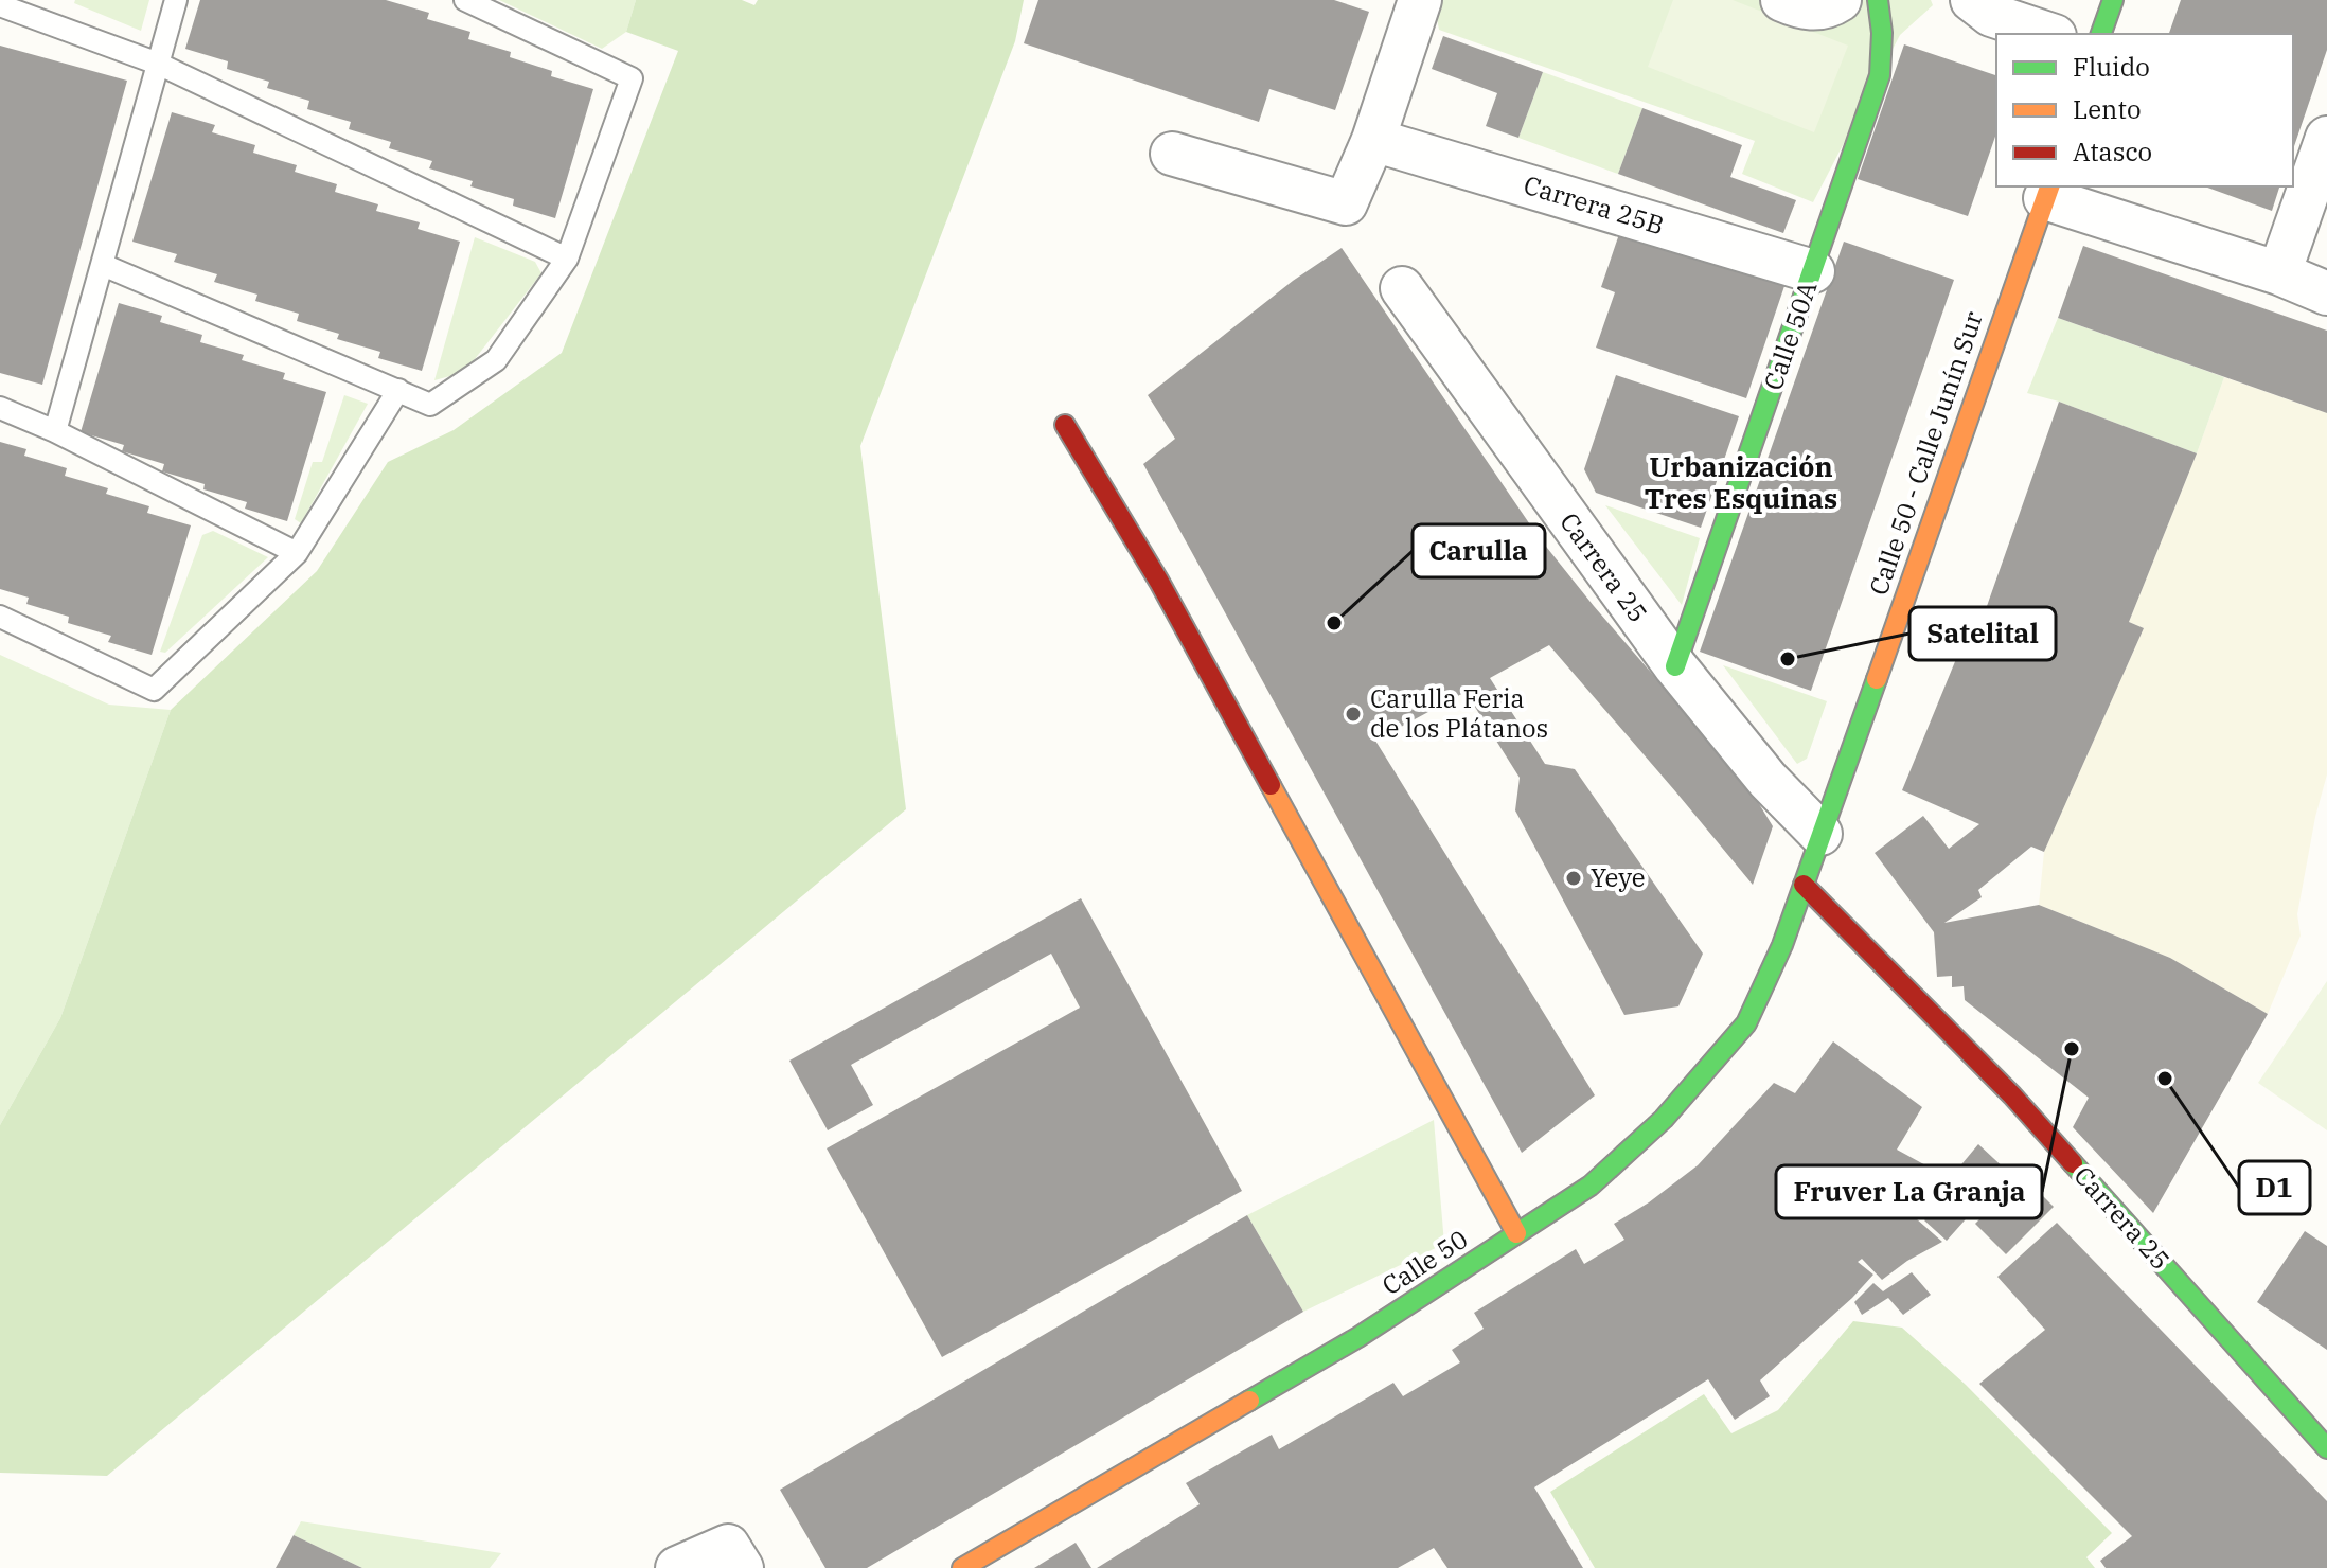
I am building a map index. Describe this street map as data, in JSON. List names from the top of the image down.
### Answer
{
  "streets": {
    "street": [
      "Carrera 25B",
      "Calle 50A",
      "Calle 50 - Calle Junín Sur",
      "Carrera 25",
      "Calle 50"
    ]
  },
  "crossings": [
    ["Carrera 25B", "Calle 50A"],
    ["Calle 50A", "Carrera 25"],
    ["Calle 50 - Calle Junín Sur", "Carrera 25"],
    ["Calle 50 - Calle Junín Sur", "Calle 50"],
    ["Carrera 25", "Calle 50"]
  ],
  "districts": ["Urbanización Tres Esquinas"],
  "places": [
    "Carulla",
    "Satelital",
    "Carulla Feria de los Plátanos",
    "Yeye",
    "Fruver La Granja",
    "D1"
  ],
  "legend": ["Fluido", "Lento", "Atasco"]
}
